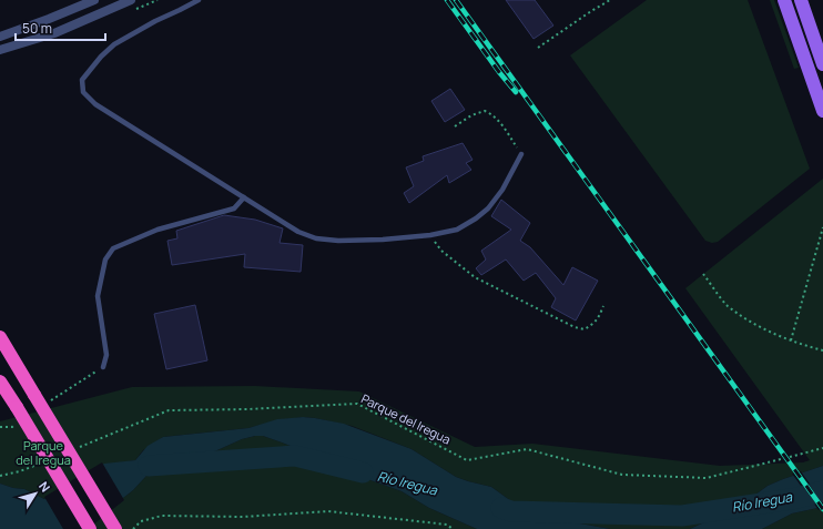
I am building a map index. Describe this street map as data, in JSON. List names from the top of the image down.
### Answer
{
  "streets": {
    "path": ["Parque del Iregua"]
  },
  "water": ["Río Iregua"],
  "parks": ["Parque del Iregua"],
  "scale_bar": "50 m",
  "north": "top right"
}
